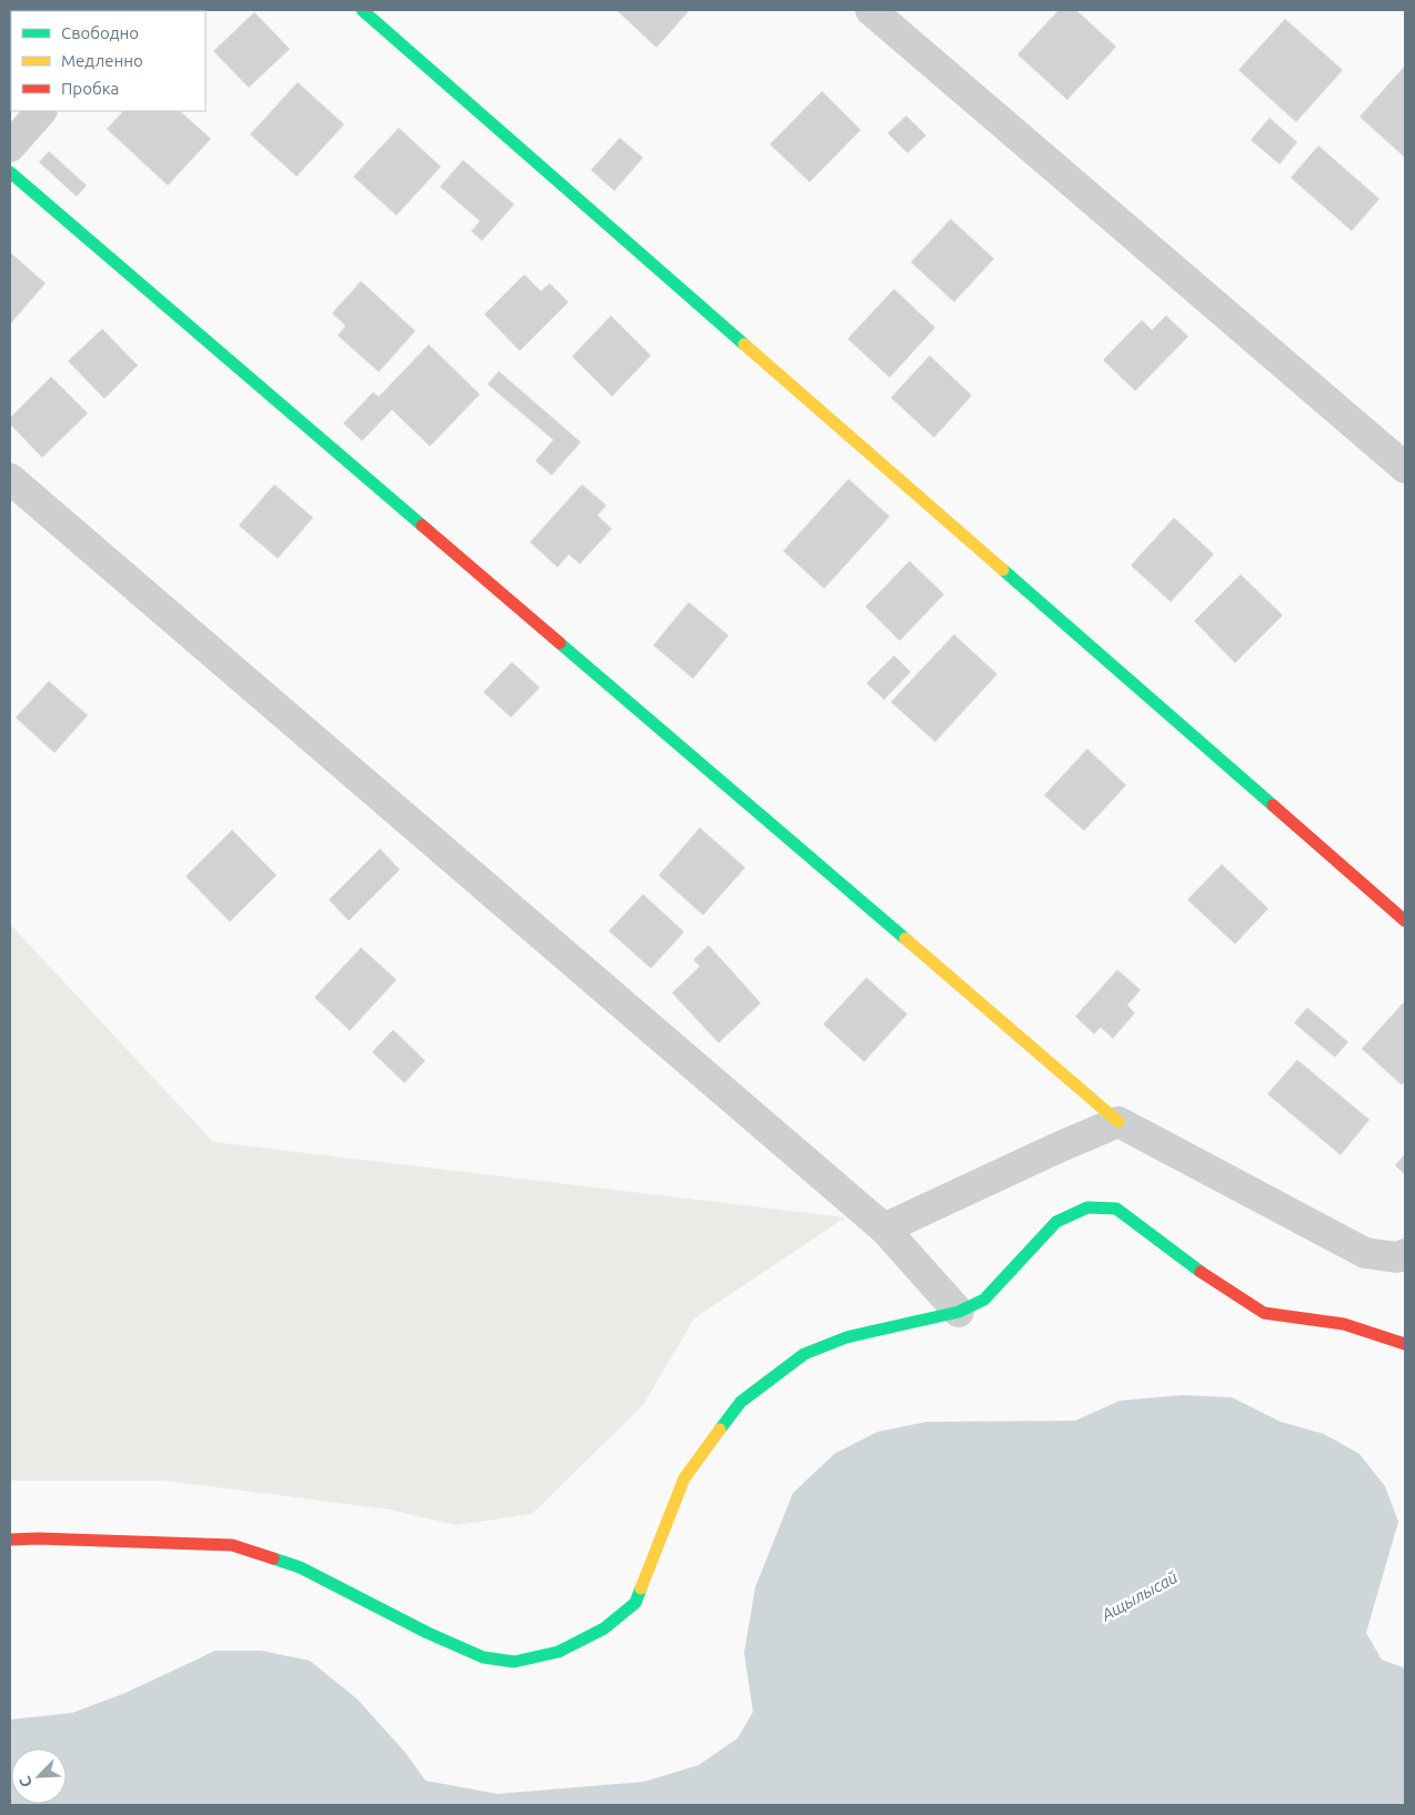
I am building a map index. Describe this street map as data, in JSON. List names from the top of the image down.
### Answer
{
  "water": ["Ащылысай"],
  "legend": ["Свободно", "Медленно", "Пробка"],
  "north": "bottom left"
}
